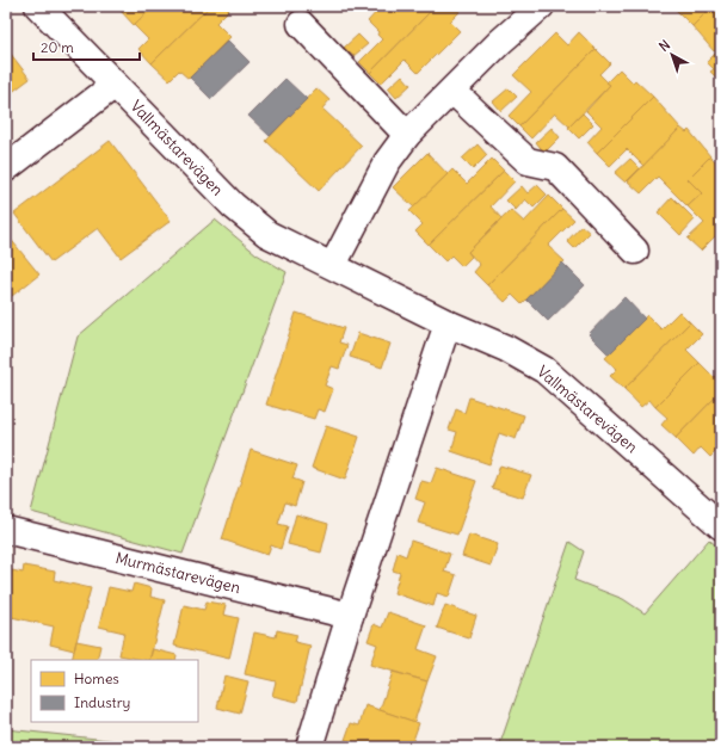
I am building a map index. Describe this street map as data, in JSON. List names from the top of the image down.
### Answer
{
  "streets": {
    "street": ["Vallmästarevägen", "Murmästarevägen"]
  },
  "legend": ["Homes", "Industry"],
  "scale_bar": "20 m",
  "north": "top left"
}
